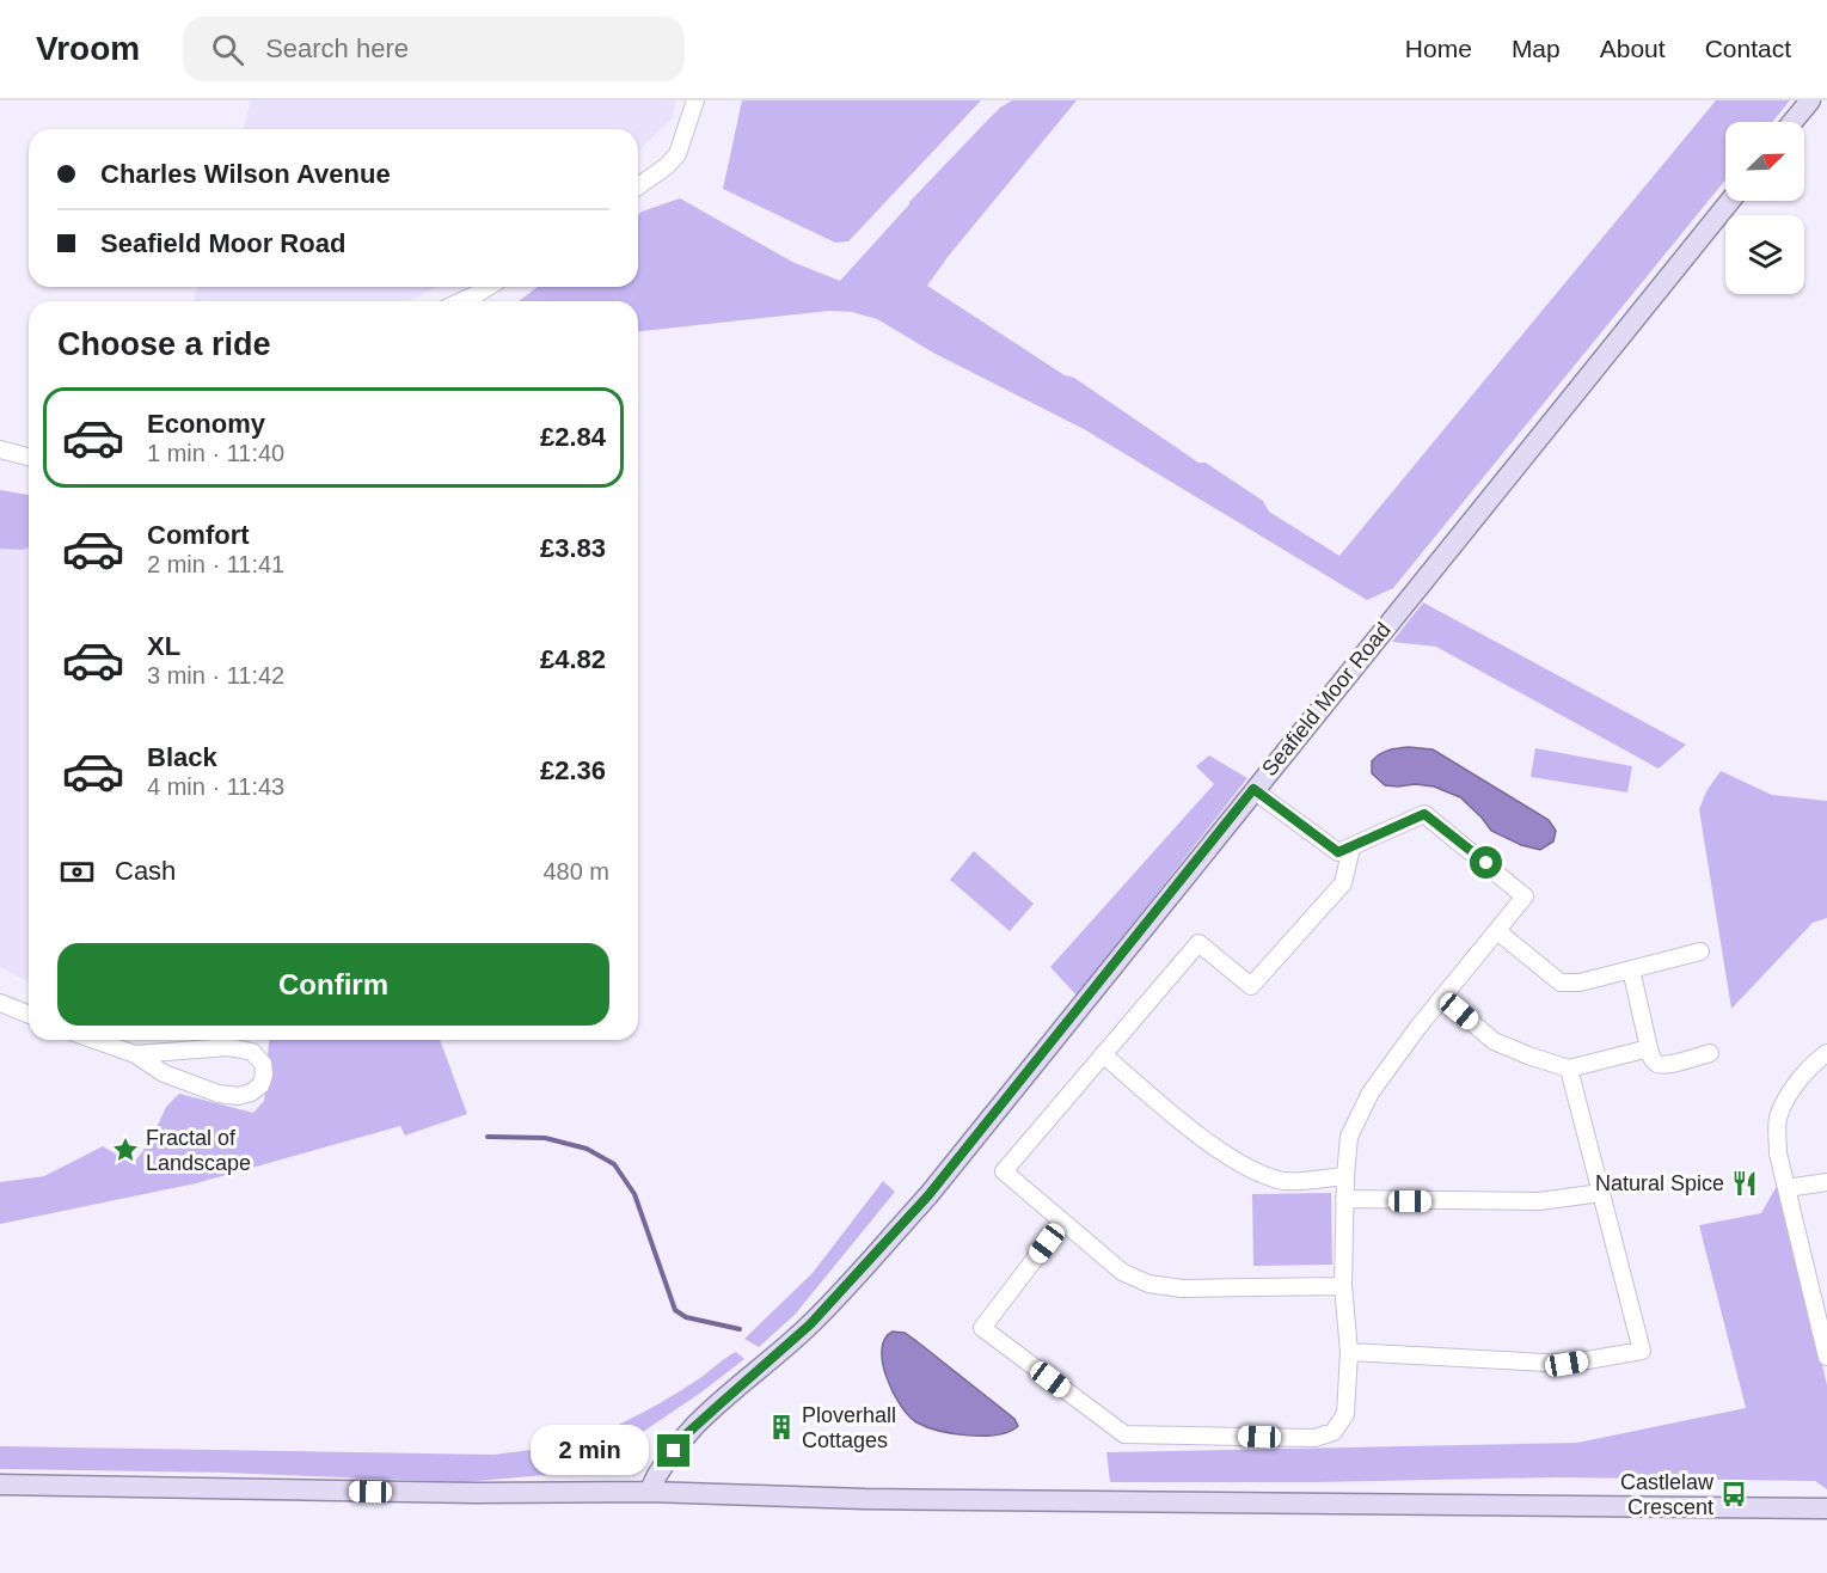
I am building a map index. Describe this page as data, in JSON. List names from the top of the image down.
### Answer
{
  "streets": {
    "main road": ["Seafield Moor Road"]
  },
  "places": {
    "place": ["Fractal of Landscape"],
    "restaurant": ["Natural Spice"],
    "building": ["Ploverhall Cottages"],
    "bus stop": ["Castlelaw Crescent"]
  },
  "north": "top right",
  "page": {
    "header": "Vroom",
    "search": "Search here",
    "nav": [
      "Home",
      "Map",
      "About",
      "Contact"
    ],
    "banner": ["Charles Wilson Avenue", "Seafield Moor Road"],
    "heading": "Choose a ride",
    "list": [
      {
        "name": "Economy",
        "note": "1 min · 11:40",
        "value": "£2.84"
      },
      {
        "name": "Comfort",
        "note": "2 min · 11:41",
        "value": "£3.83"
      },
      {
        "name": "XL",
        "note": "3 min · 11:42",
        "value": "£4.82"
      },
      {
        "name": "Black",
        "note": "4 min · 11:43",
        "value": "£2.36"
      }
    ],
    "pay": ["Cash", "480 m"],
    "buttons": "Confirm",
    "bubble": "2 min"
  }
}
